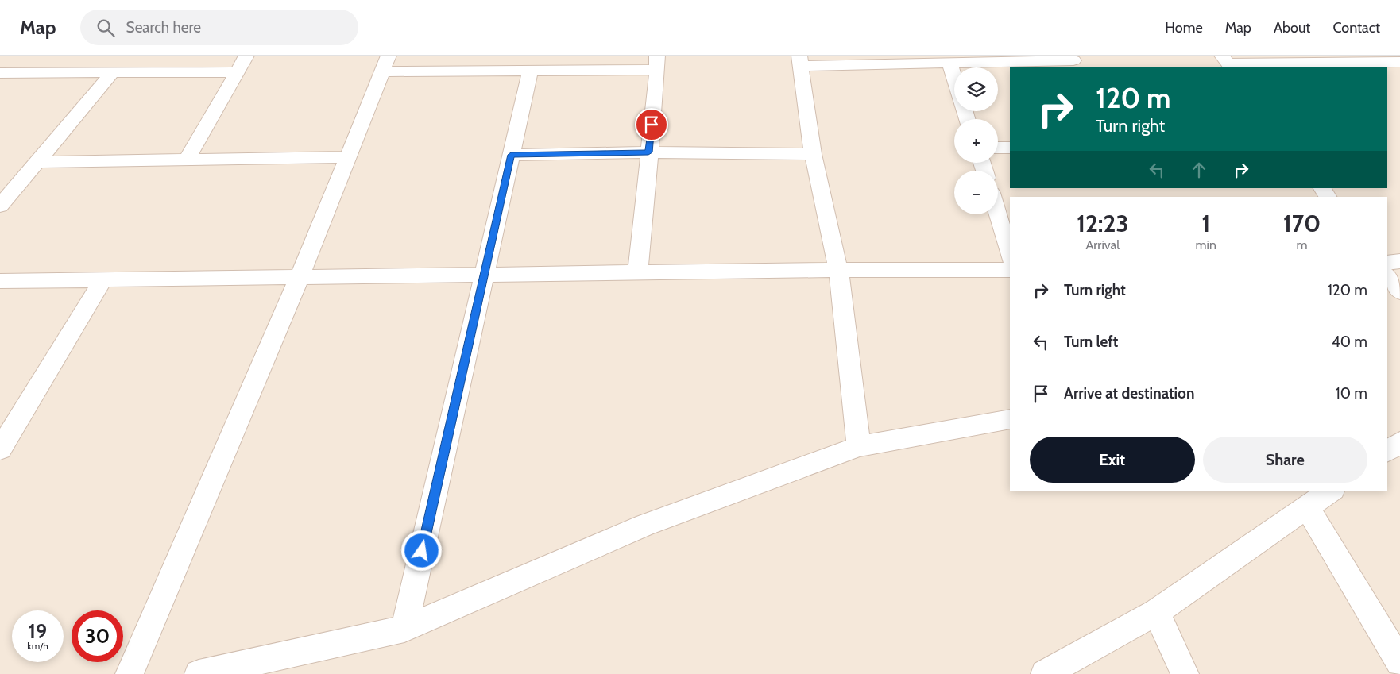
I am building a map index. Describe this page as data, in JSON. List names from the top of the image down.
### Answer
{
  "page": {
    "header": "Map",
    "search": "Search here",
    "nav": [
      "Home",
      "Map",
      "About",
      "Contact"
    ],
    "map_buttons": ["+", "−"],
    "turn": ["120 m", "Turn right"],
    "eta": [
      "12:23",
      "Arrival",
      "1",
      "min",
      "170",
      "m"
    ],
    "list": [
      {
        "name": "Turn right",
        "value": "120 m"
      },
      {
        "name": "Turn left",
        "value": "40 m"
      },
      {
        "name": "Arrive at destination",
        "value": "10 m"
      }
    ],
    "buttons": ["Exit", "Share"],
    "speed": "19 km/h",
    "limit": "30"
  }
}
